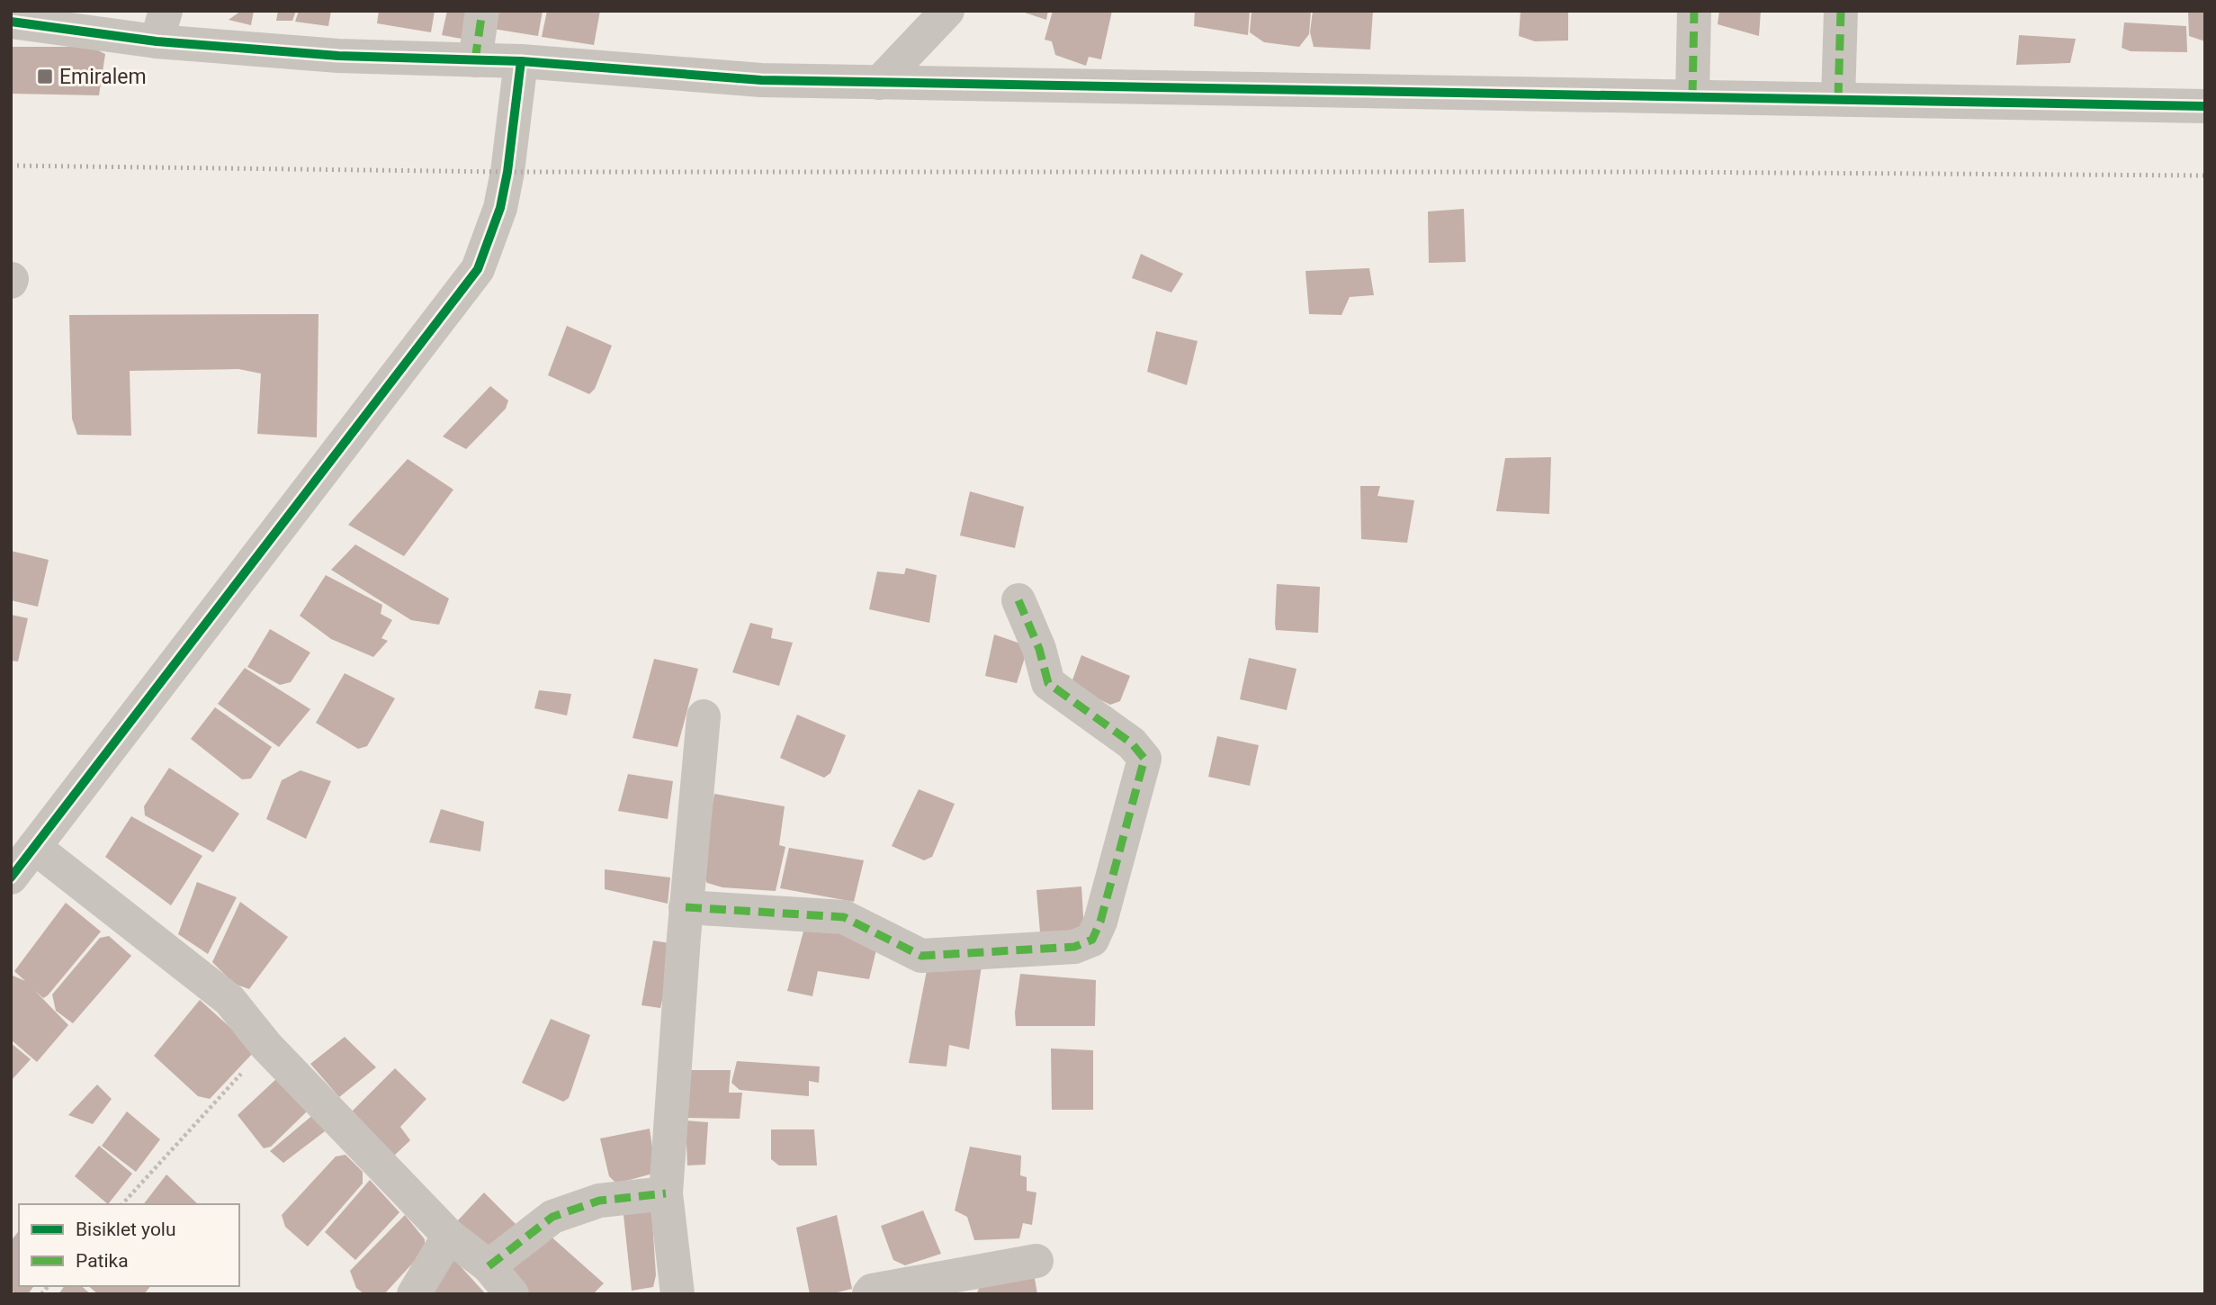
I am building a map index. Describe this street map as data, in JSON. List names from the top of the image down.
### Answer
{
  "places": {
    "transit": ["Emiralem"]
  },
  "legend": ["Bisiklet yolu", "Patika"]
}
